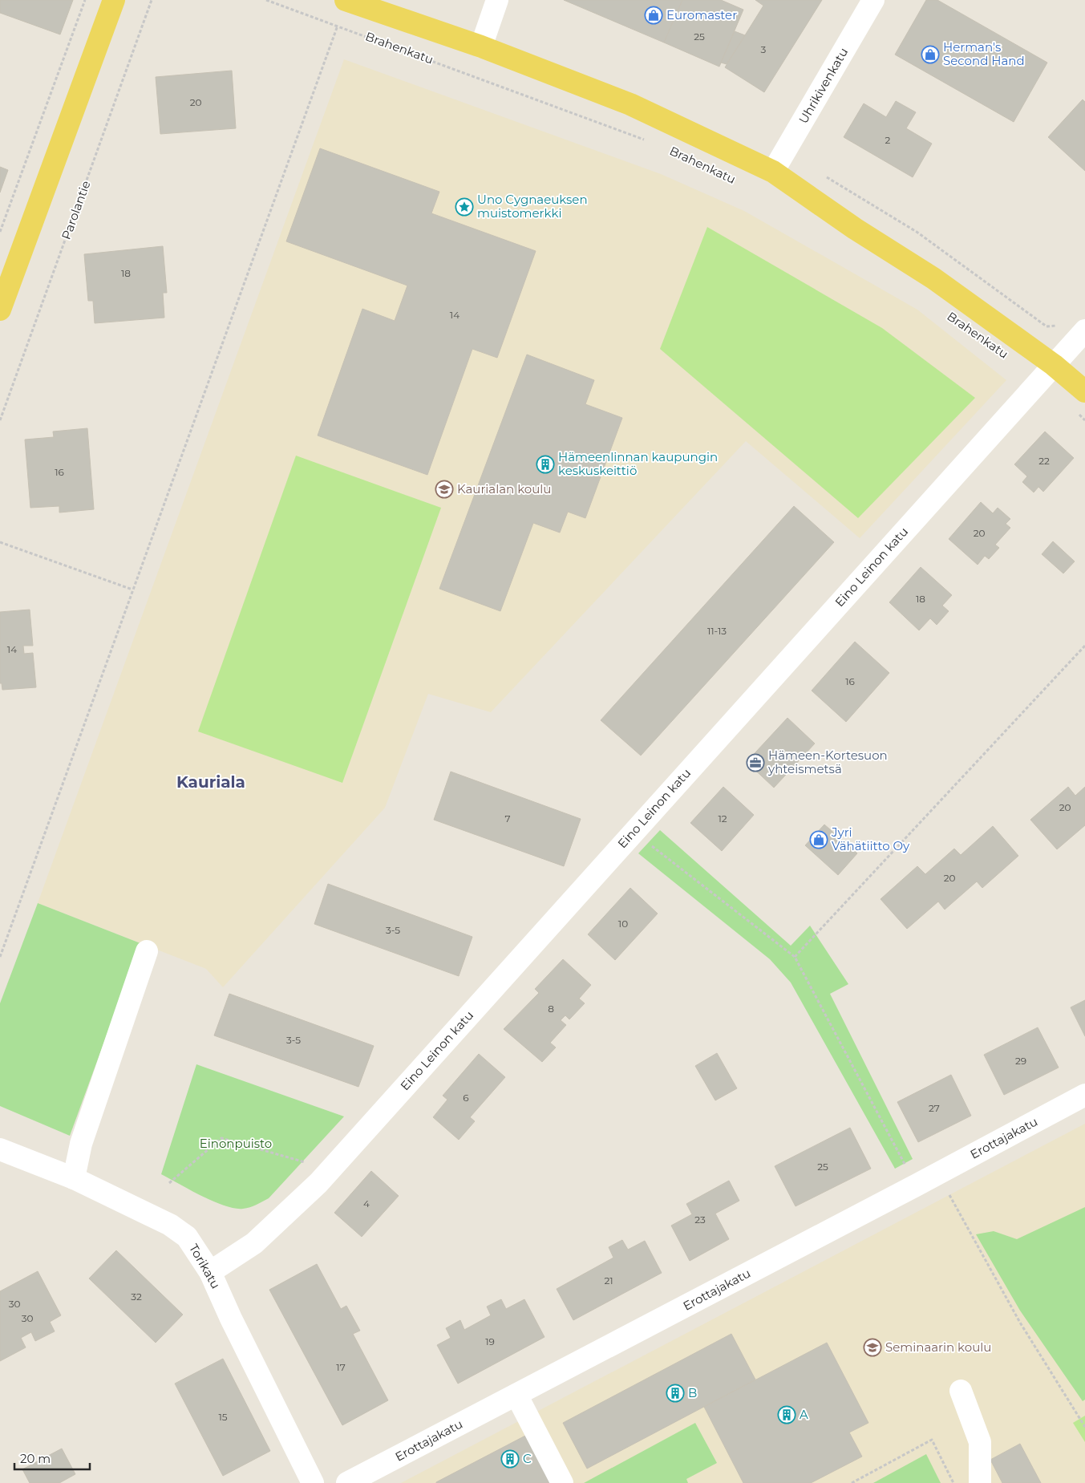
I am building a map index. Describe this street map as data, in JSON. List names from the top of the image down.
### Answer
{
  "streets": {
    "main road": ["Brahenkatu"],
    "street": [
      "Uhrikivenkatu",
      "Eino Leinon katu",
      "Erottajakatu",
      "Torikatu"
    ],
    "path": ["Parolantie"]
  },
  "crossings": [
    ["Brahenkatu", "Uhrikivenkatu"],
    ["Brahenkatu", "Eino Leinon katu"],
    ["Eino Leinon katu", "Torikatu"]
  ],
  "districts": ["Kauriala"],
  "parks": ["Einonpuisto"],
  "places": {
    "shop": ["Euromaster", "Herman's Second Hand", "Jyri Vähätiitto Oy"],
    "place": ["Uno Cygnaeuksen muistomerkki"],
    "building": [
      "Hämeenlinnan kaupungin keskuskeittiö",
      "B",
      "A",
      "C"
    ],
    "school or university": ["Kaurialan koulu", "Seminaarin koulu"],
    "office": ["Hämeen-Kortesuon yhteismetsä"]
  },
  "house_numbers": [
    "25",
    "3",
    "20",
    "2",
    "18",
    "14",
    "22",
    "16",
    "20",
    "18",
    "11-13",
    "14",
    "16",
    "20",
    "7",
    "12",
    "20",
    "10",
    "3-5",
    "8",
    "3-5",
    "29",
    "6",
    "27",
    "25",
    "4",
    "23",
    "21",
    "32",
    "30",
    "30",
    "19",
    "17",
    "15"
  ],
  "scale_bar": "20 m"
}
